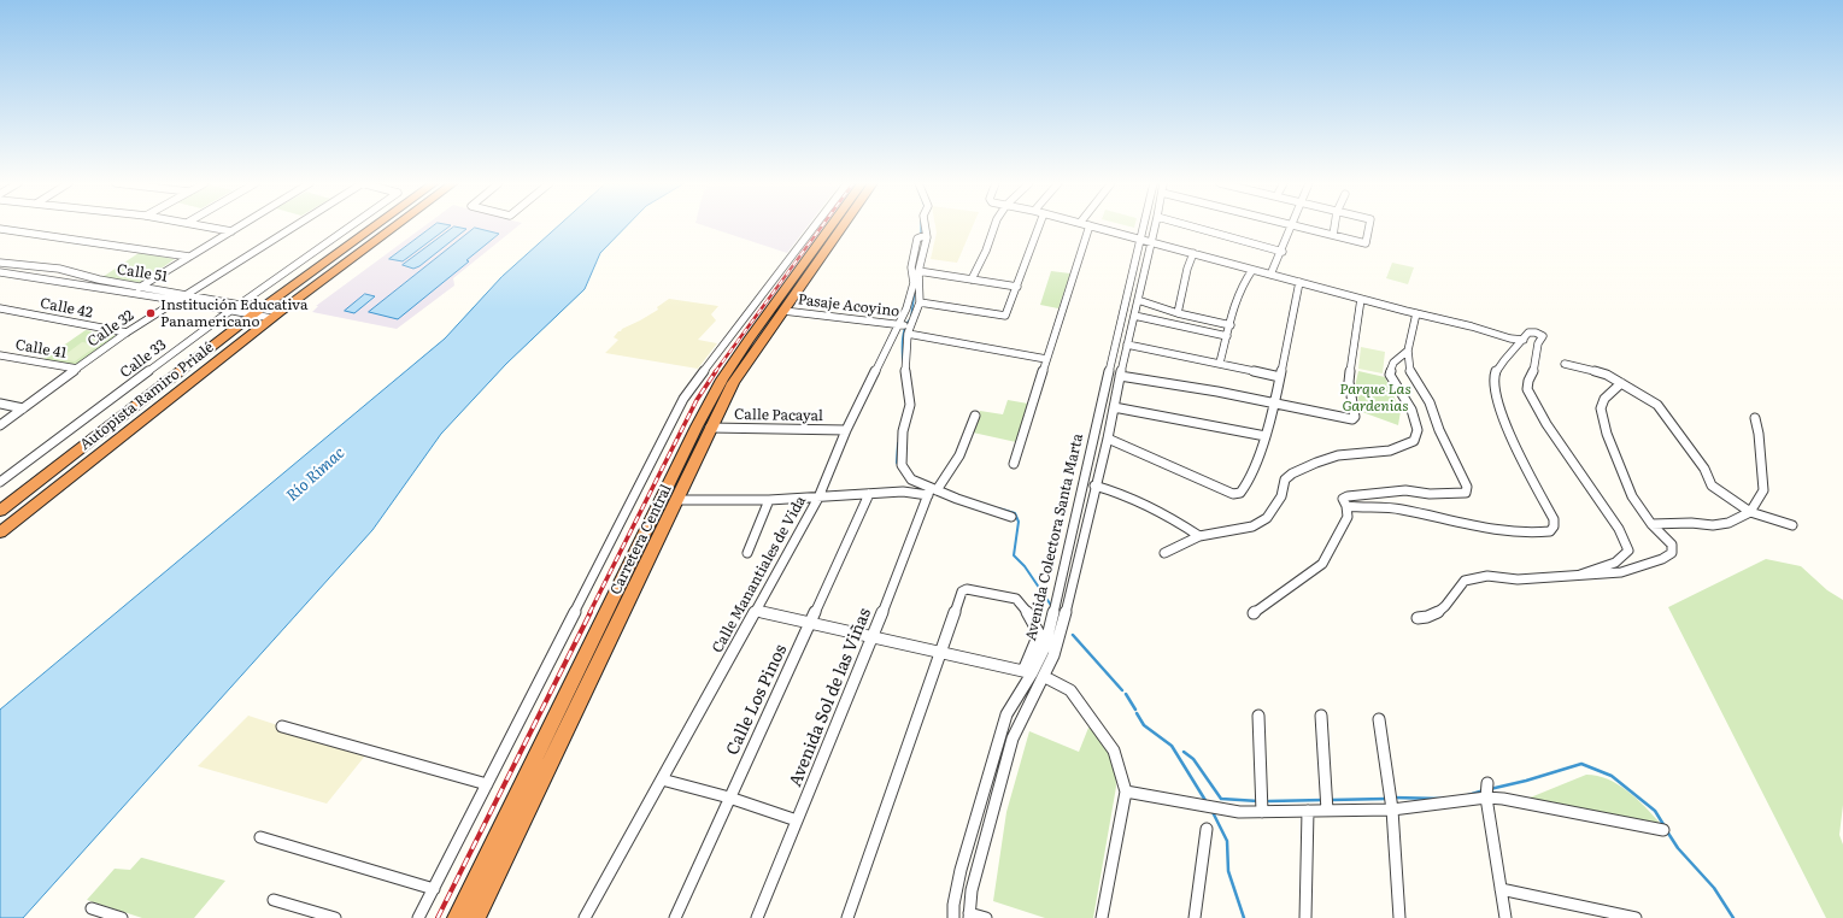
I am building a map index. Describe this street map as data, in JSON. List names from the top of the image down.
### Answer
{
  "streets": {
    "highway": ["Autopista Ramiro Prialé", "Carretera Central"],
    "street": [
      "Calle 51",
      "Pasaje Acoyino",
      "Calle 42",
      "Calle 32",
      "Calle 41",
      "Calle 33",
      "Calle Pacayal",
      "Avenida Colectora Santa Marta",
      "Calle Manantiales de Vida",
      "Avenida Sol de las Viñas",
      "Calle Los Pinos"
    ]
  },
  "crossings": [
    ["Calle 51", "Calle 32"],
    ["Calle 51", "Calle 33"],
    ["Calle 51", "Autopista Ramiro Prialé"],
    ["Pasaje Acoyino", "Carretera Central"],
    ["Pasaje Acoyino", "Calle Manantiales de Vida"],
    ["Calle 42", "Calle 32"],
    ["Calle 32", "Calle 41"],
    ["Calle Pacayal", "Carretera Central"],
    ["Calle Pacayal", "Calle Manantiales de Vida"]
  ],
  "water": ["Río Rímac"],
  "parks": ["Parque Las Gardenias"],
  "places": ["Institución Educativa Panamericano"]
}
